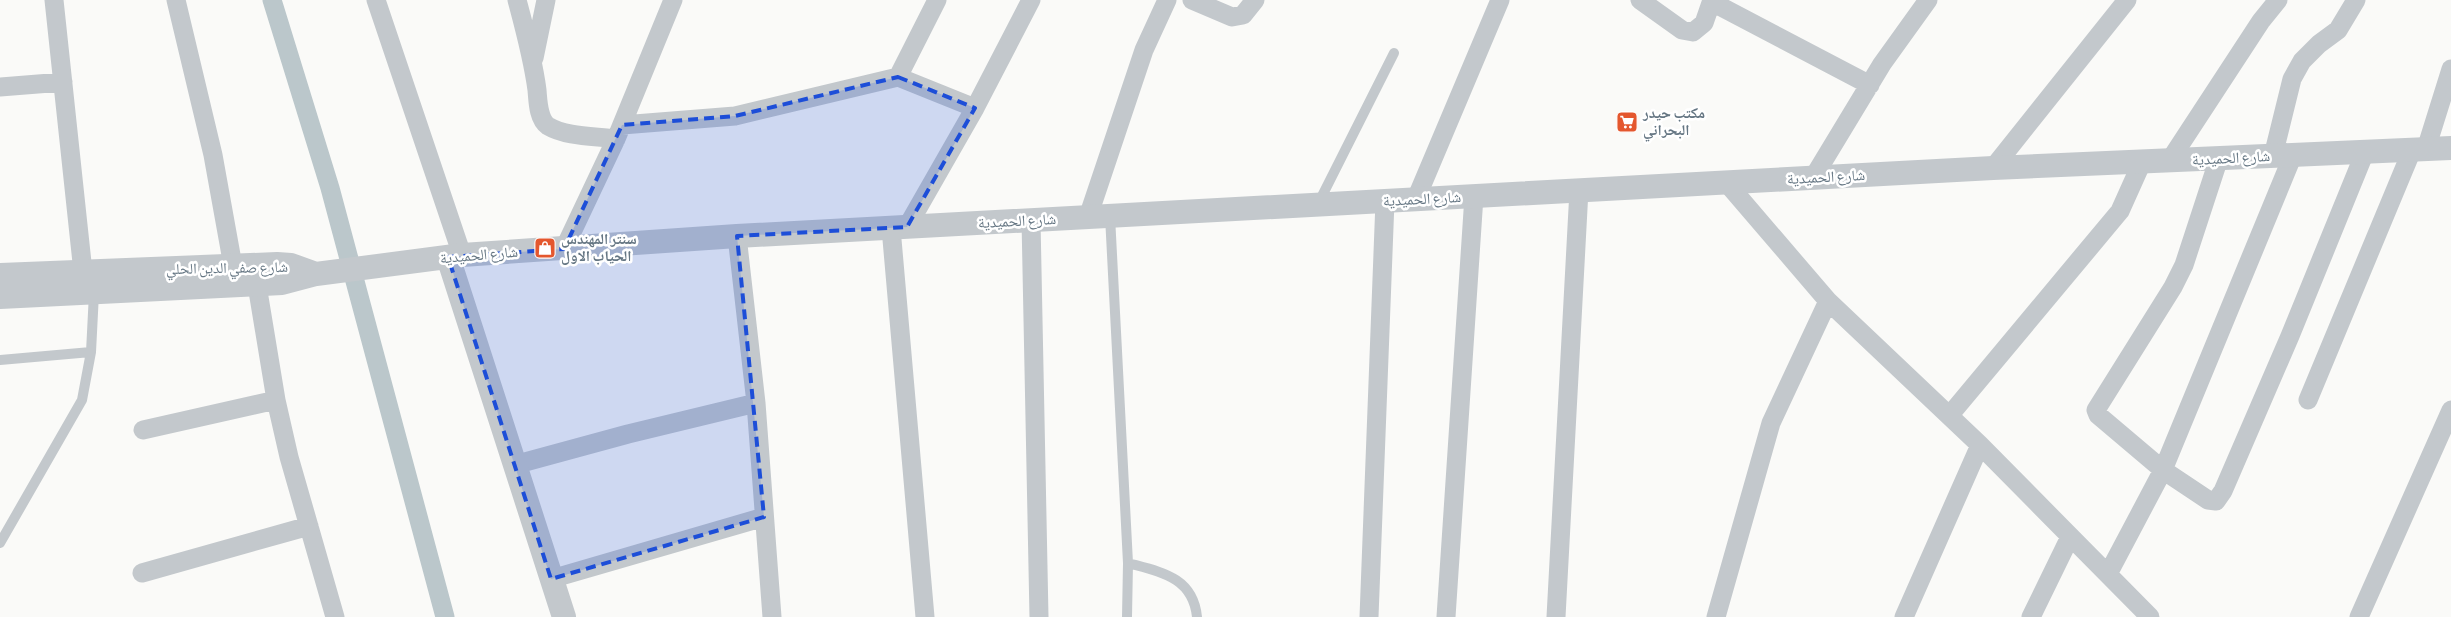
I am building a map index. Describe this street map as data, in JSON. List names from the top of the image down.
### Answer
{
  "streets": {
    "street": ["شارع الحميدية", "شارع صفي الدين الحلي"]
  },
  "crossings": [
    ["شارع الحميدية", "شارع صفي الدين الحلي"]
  ],
  "places": {
    "supermarket": ["مكتب حيدر البحراني"],
    "shop": ["سنتر المهندس الحياب الاول"]
  }
}
